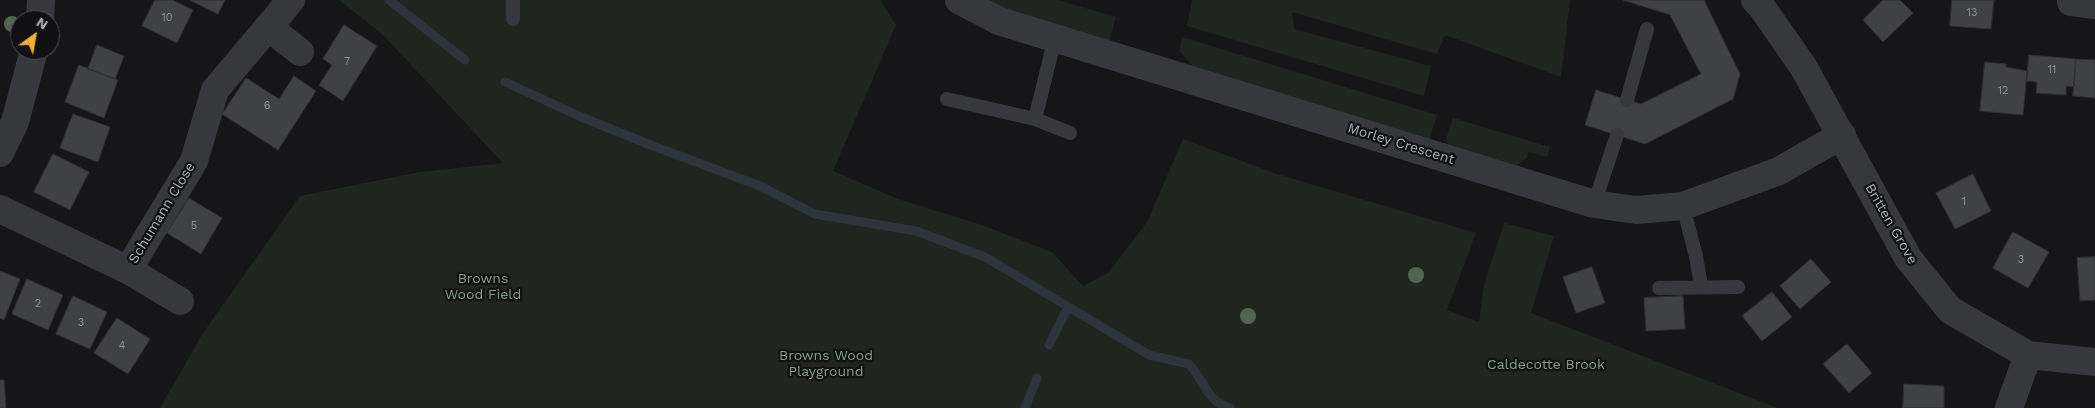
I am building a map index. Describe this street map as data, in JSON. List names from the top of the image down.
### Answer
{
  "streets": {
    "street": ["Morley Crescent", "Schumann Close", "Britten Grove"]
  },
  "crossings": [
    ["Morley Crescent", "Britten Grove"]
  ],
  "parks": ["Browns Wood Field", "Browns Wood Playground", "Caldecotte Brook"],
  "house_numbers": [
    "13",
    "10",
    "7",
    "11",
    "12",
    "6",
    "1",
    "5",
    "3",
    "2",
    "3",
    "4"
  ],
  "north": "top right"
}
